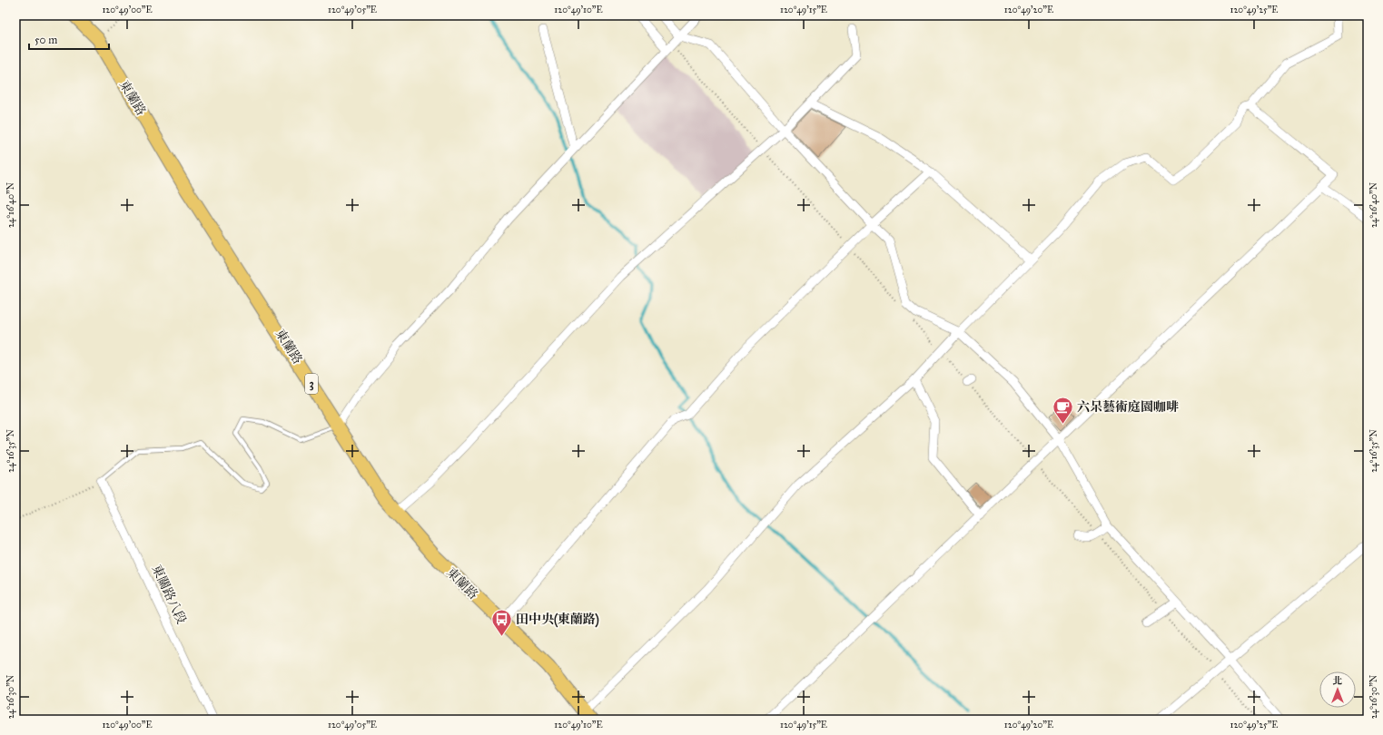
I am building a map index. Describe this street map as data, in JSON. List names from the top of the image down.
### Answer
{
  "streets": {
    "main road": ["東蘭路", "3"],
    "street": ["東關路八段"]
  },
  "places": {
    "cafe": ["六呆藝術庭園咖啡"],
    "bus stop": ["田中央(東蘭路)"]
  },
  "scale_bar": "50 m",
  "north": "top",
  "coordinates": [
    "120°49'00\"E",
    "120°49'05\"E",
    "120°49'10\"E",
    "120°49'15\"E",
    "120°49'20\"E",
    "120°49'25\"E",
    "24°16'40\"N",
    "24°16'35\"N",
    "24°16'30\"N"
  ]
}
